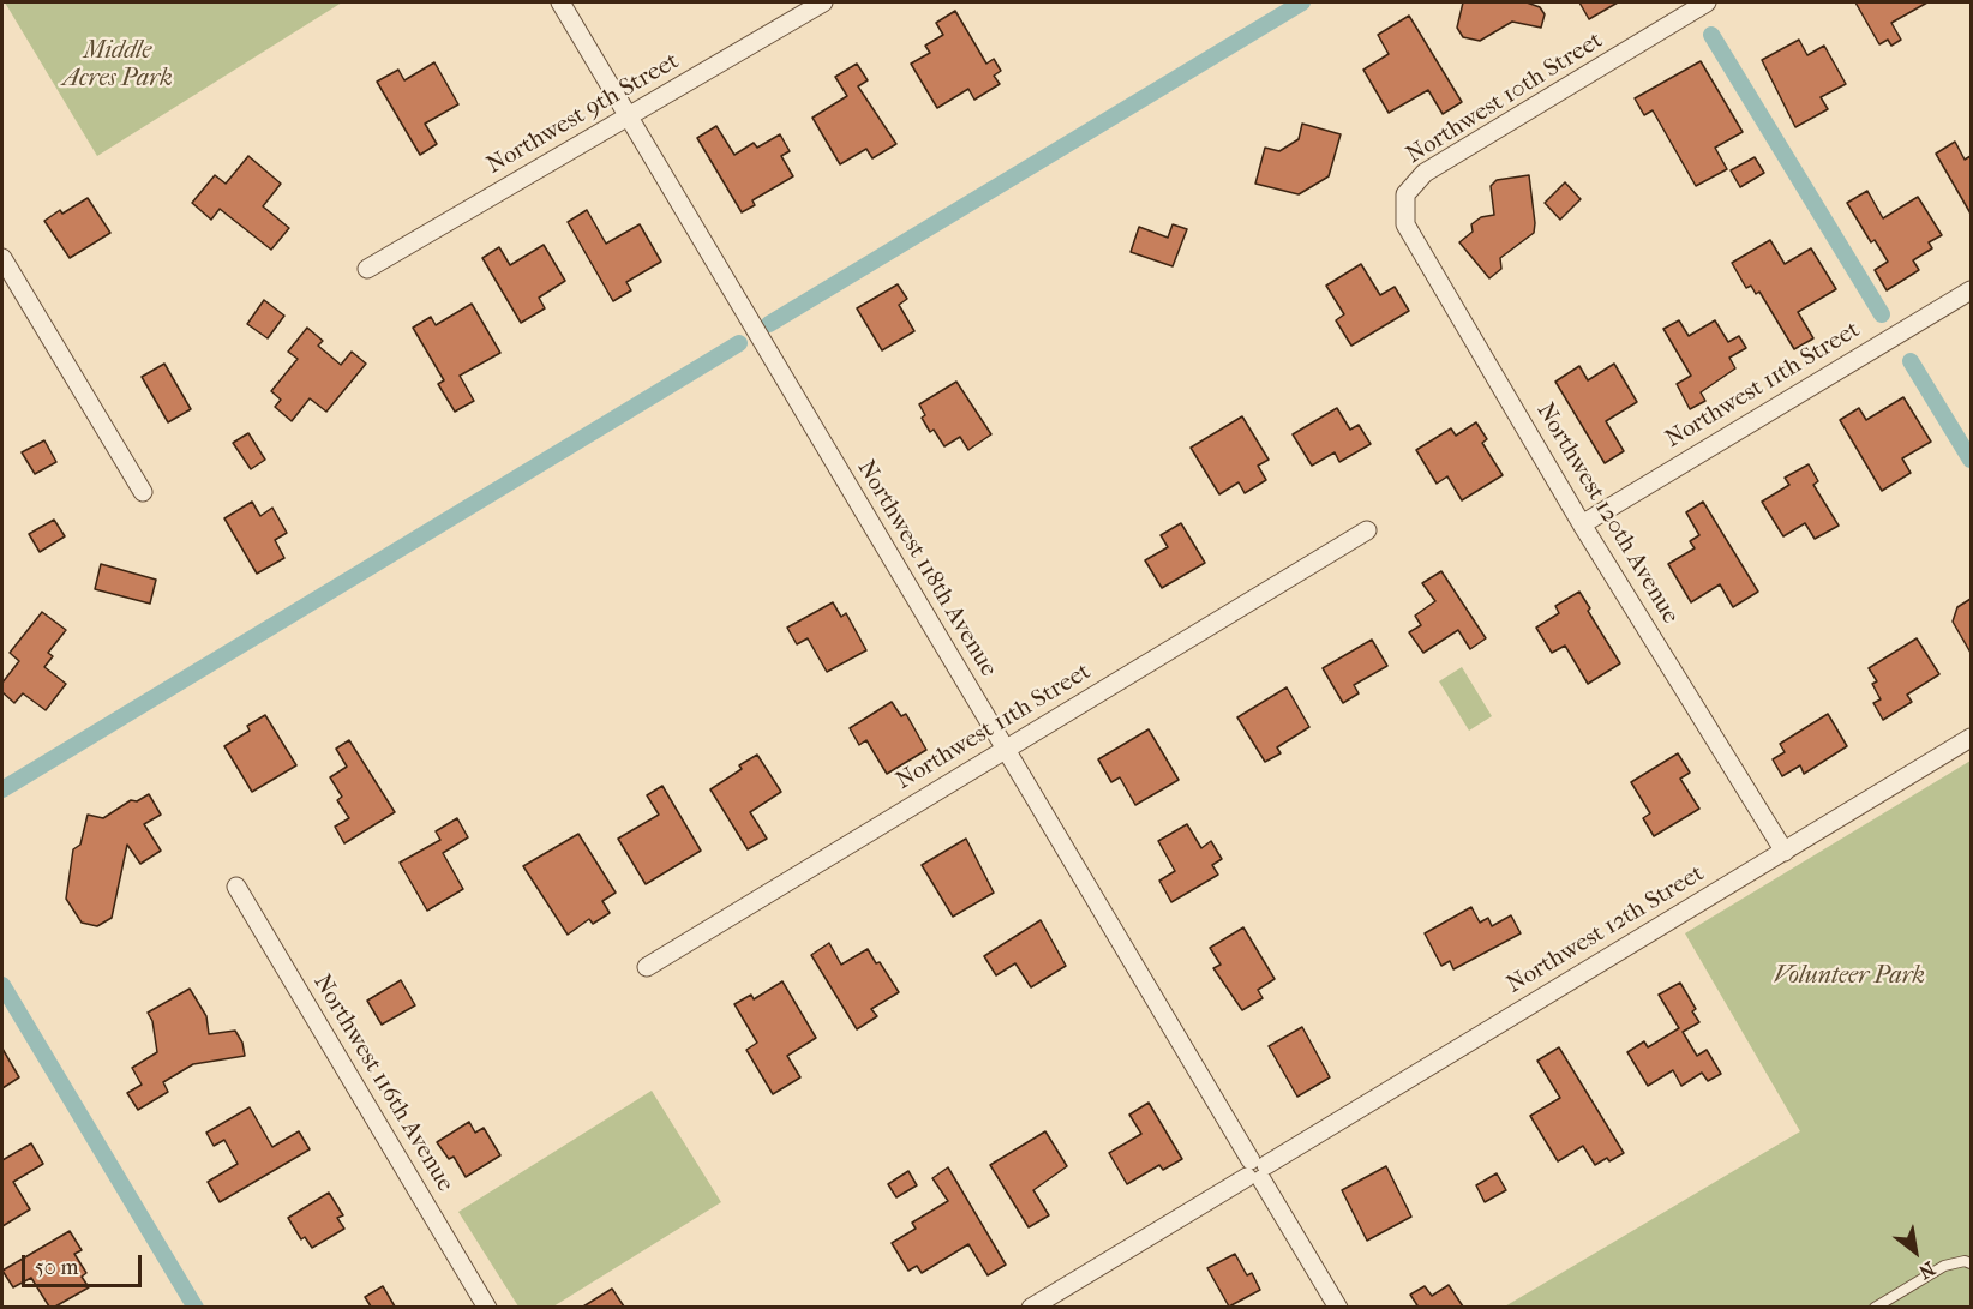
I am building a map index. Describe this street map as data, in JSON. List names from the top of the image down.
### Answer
{
  "streets": {
    "street": [
      "Northwest 10th Street",
      "Northwest 9th Street",
      "Northwest 11th Street",
      "Northwest 120th Avenue",
      "Northwest 118th Avenue",
      "Northwest 12th Street",
      "Northwest 116th Avenue"
    ]
  },
  "crossings": [
    ["Northwest 10th Street", "Northwest 120th Avenue"],
    ["Northwest 9th Street", "Northwest 118th Avenue"],
    ["Northwest 11th Street", "Northwest 120th Avenue"],
    ["Northwest 11th Street", "Northwest 118th Avenue"],
    ["Northwest 120th Avenue", "Northwest 12th Street"],
    ["Northwest 118th Avenue", "Northwest 12th Street"]
  ],
  "parks": ["Middle Acres Park", "Volunteer Park"],
  "scale_bar": "50 m",
  "north": "bottom right"
}
